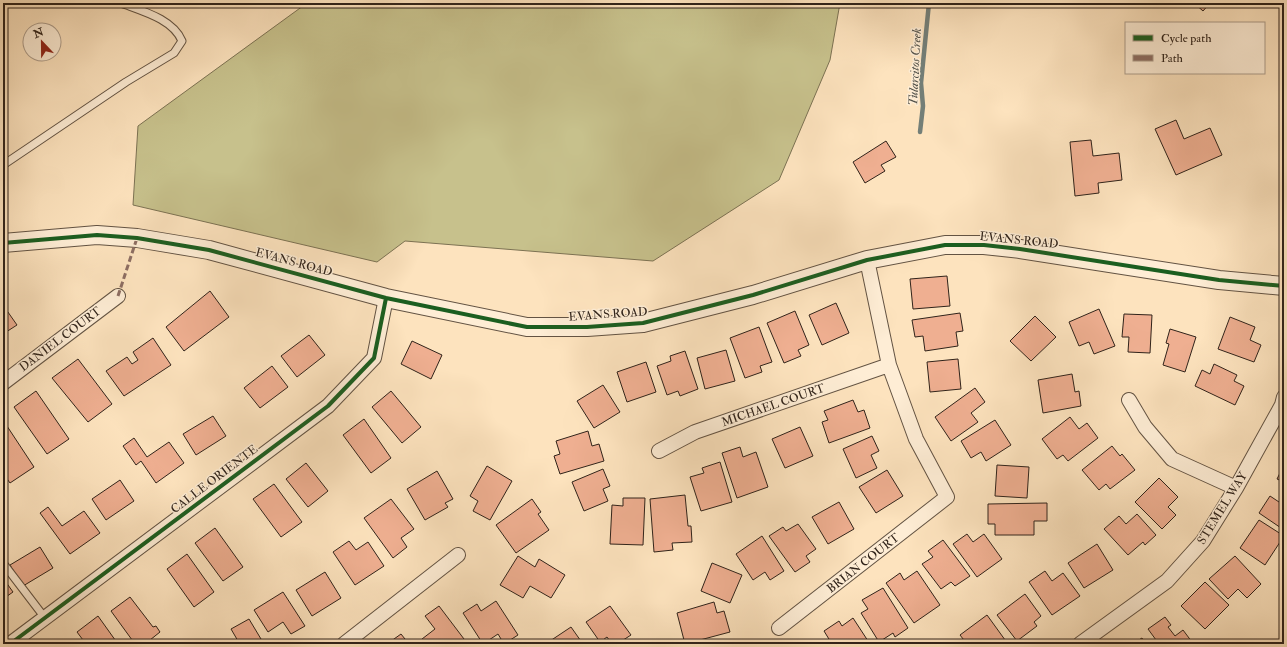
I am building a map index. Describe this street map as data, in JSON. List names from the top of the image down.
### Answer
{
  "streets": {
    "street": [
      "EVANS ROAD",
      "DANIEL COURT",
      "MICHAEL COURT",
      "CALLE ORIENTE",
      "STEMEL WAY",
      "BRIAN COURT"
    ]
  },
  "crossings": [
    ["EVANS ROAD", "CALLE ORIENTE"],
    ["MICHAEL COURT", "BRIAN COURT"]
  ],
  "water": ["Tularcitos Creek"],
  "legend": ["Cycle path", "Path"],
  "north": "top"
}
